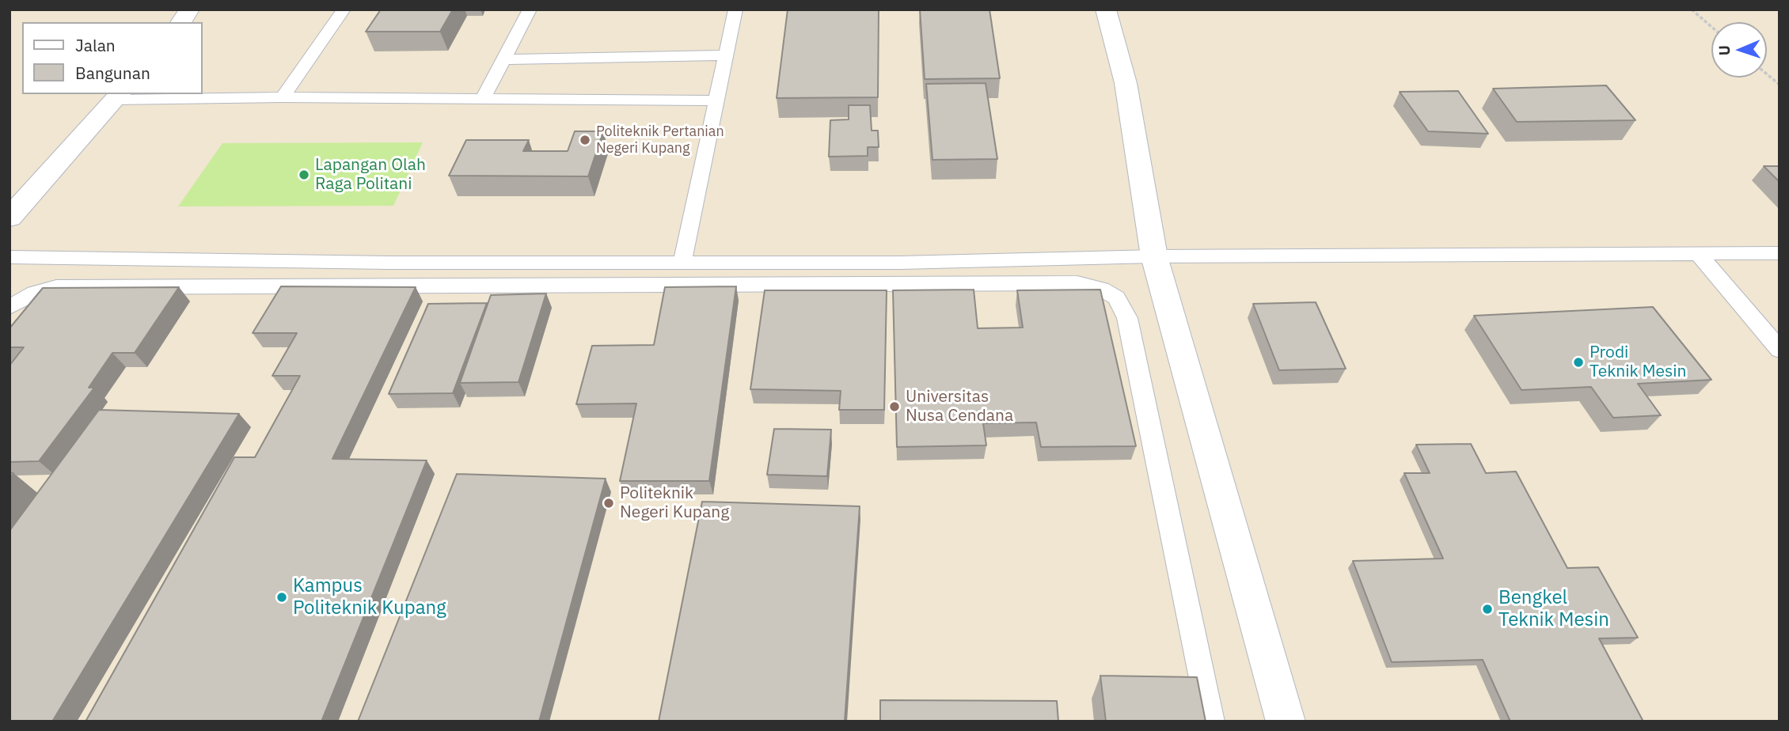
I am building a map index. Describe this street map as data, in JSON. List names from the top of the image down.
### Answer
{
  "places": [
    "Politeknik Pertanian Negeri Kupang",
    "Lapangan Olah Raga Politani",
    "Prodi Teknik Mesin",
    "Universitas Nusa Cendana",
    "Politeknik Negeri Kupang",
    "Kampus Politeknik Kupang",
    "Bengkel Teknik Mesin"
  ],
  "legend": ["Jalan", "Bangunan"],
  "north": "left"
}
